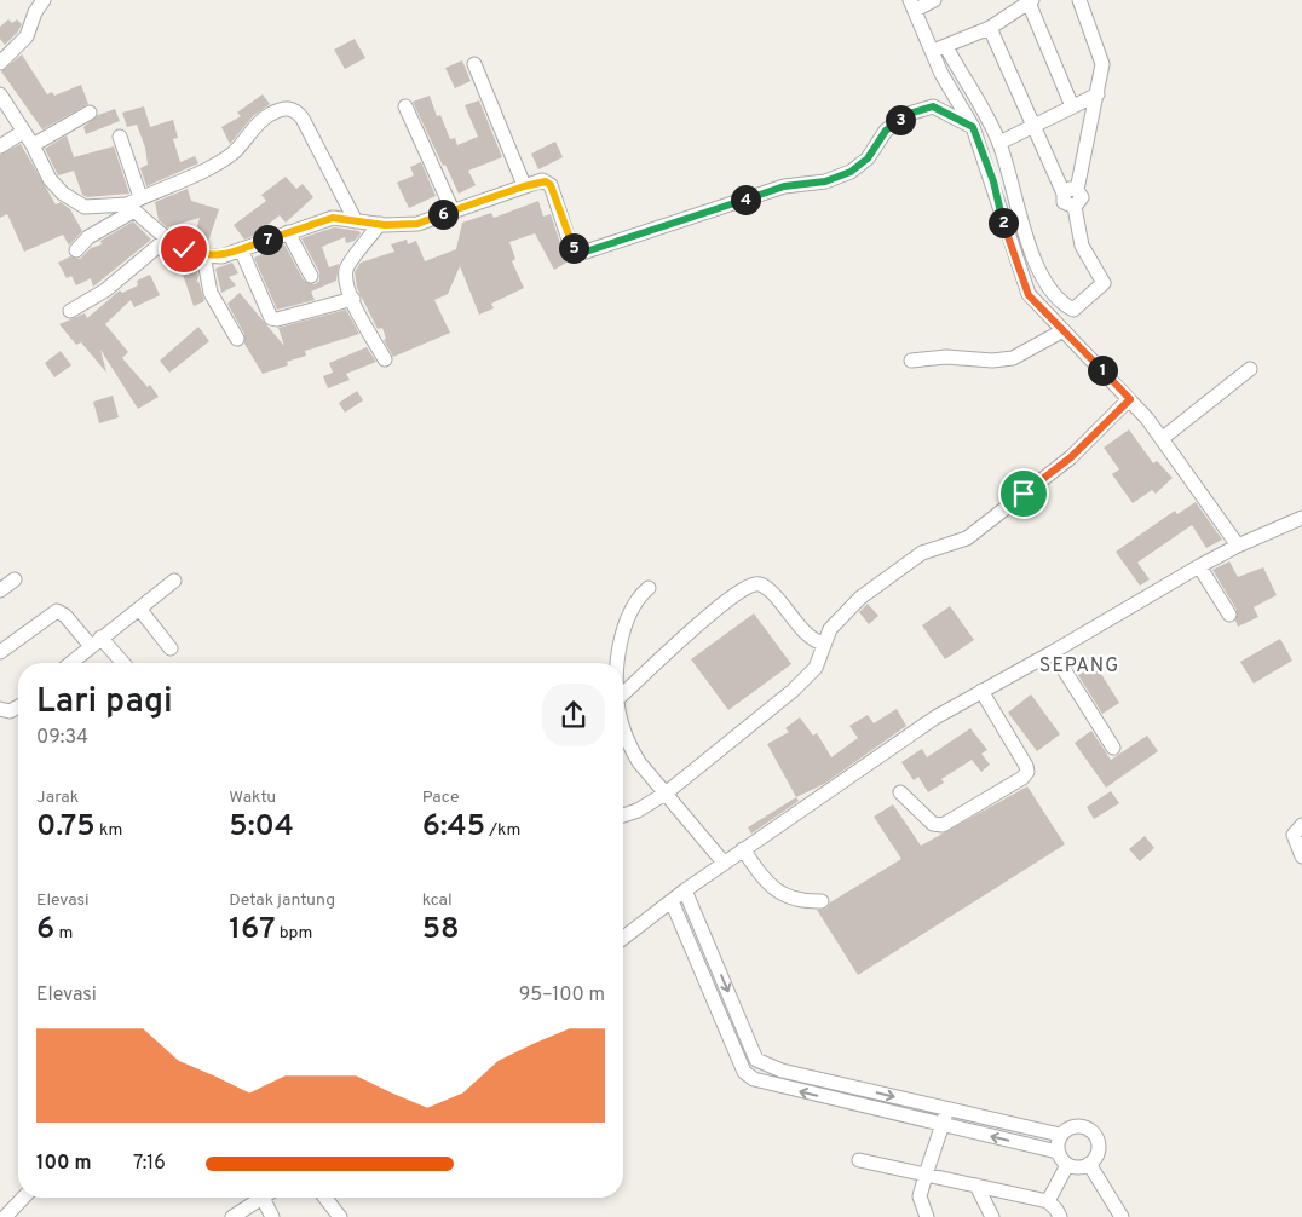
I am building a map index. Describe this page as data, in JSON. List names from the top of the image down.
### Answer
{
  "districts": ["SEPANG"],
  "page": {
    "pins": [
      "3",
      "4",
      "6",
      "2",
      "7",
      "5",
      "1"
    ],
    "heading": ["Lari pagi", "09:34"],
    "stats": [
      ["Jarak", "0.75 km"],
      ["Waktu", "5:04"],
      ["Pace", "6:45 /km"],
      ["Elevasi", "6 m"],
      ["Detak jantung", "167 bpm"],
      ["kcal", "58"]
    ],
    "chart": ["Elevasi", "95–100 m"],
    "list": [
      {
        "name": "100 m",
        "note": "7:16"
      }
    ]
  }
}
